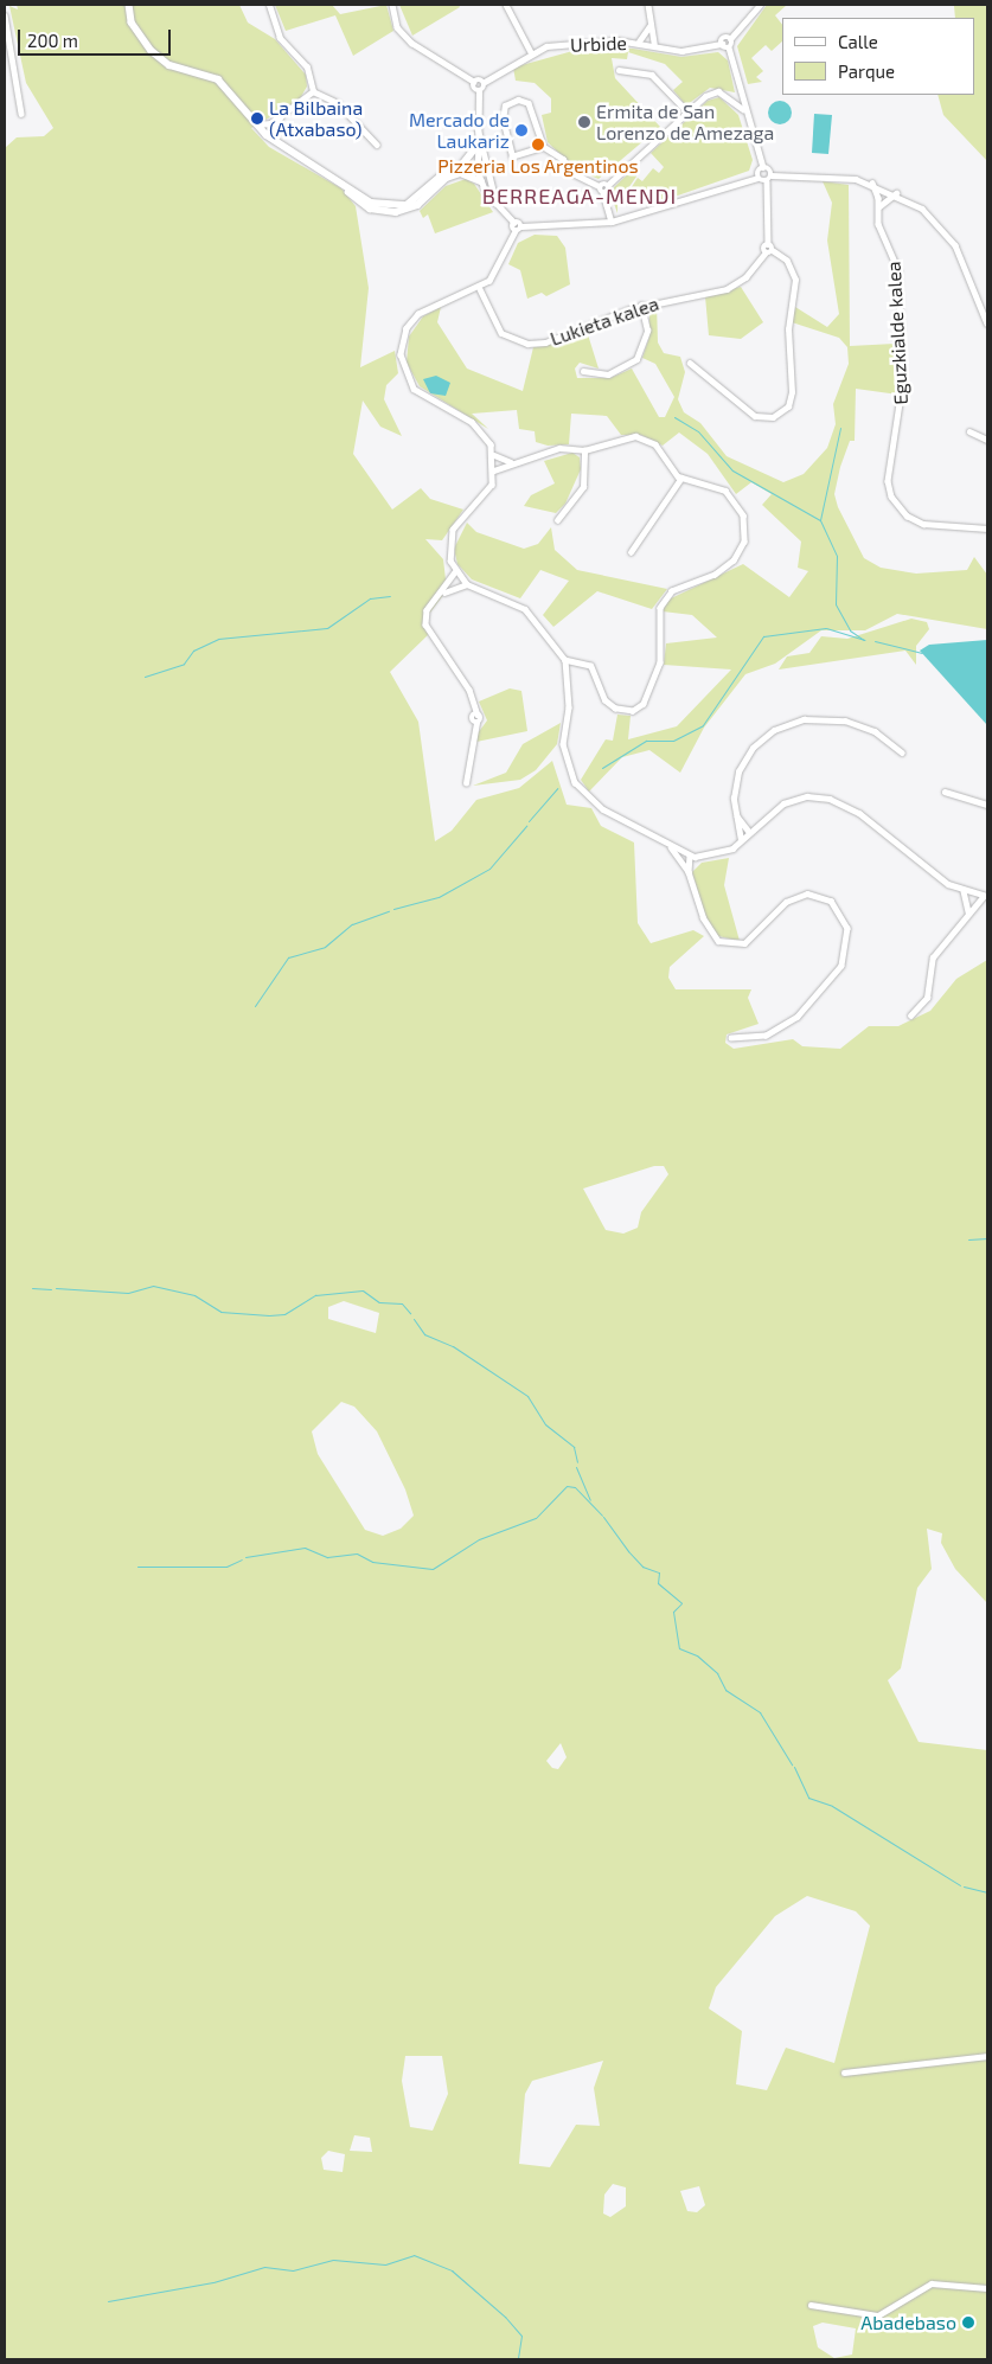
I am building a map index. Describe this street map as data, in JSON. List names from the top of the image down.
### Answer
{
  "streets": {
    "street": ["Urbide", "Lukieta kalea", "Eguzkialde kalea"]
  },
  "districts": ["BERREAGA-MENDI"],
  "places": [
    "La Bilbaina (Atxabaso)",
    "Ermita de San Lorenzo de Amezaga",
    "Mercado de Laukariz",
    "Pizzeria Los Argentinos",
    "Abadebaso"
  ],
  "legend": ["Calle", "Parque"],
  "scale_bar": "200 m"
}
